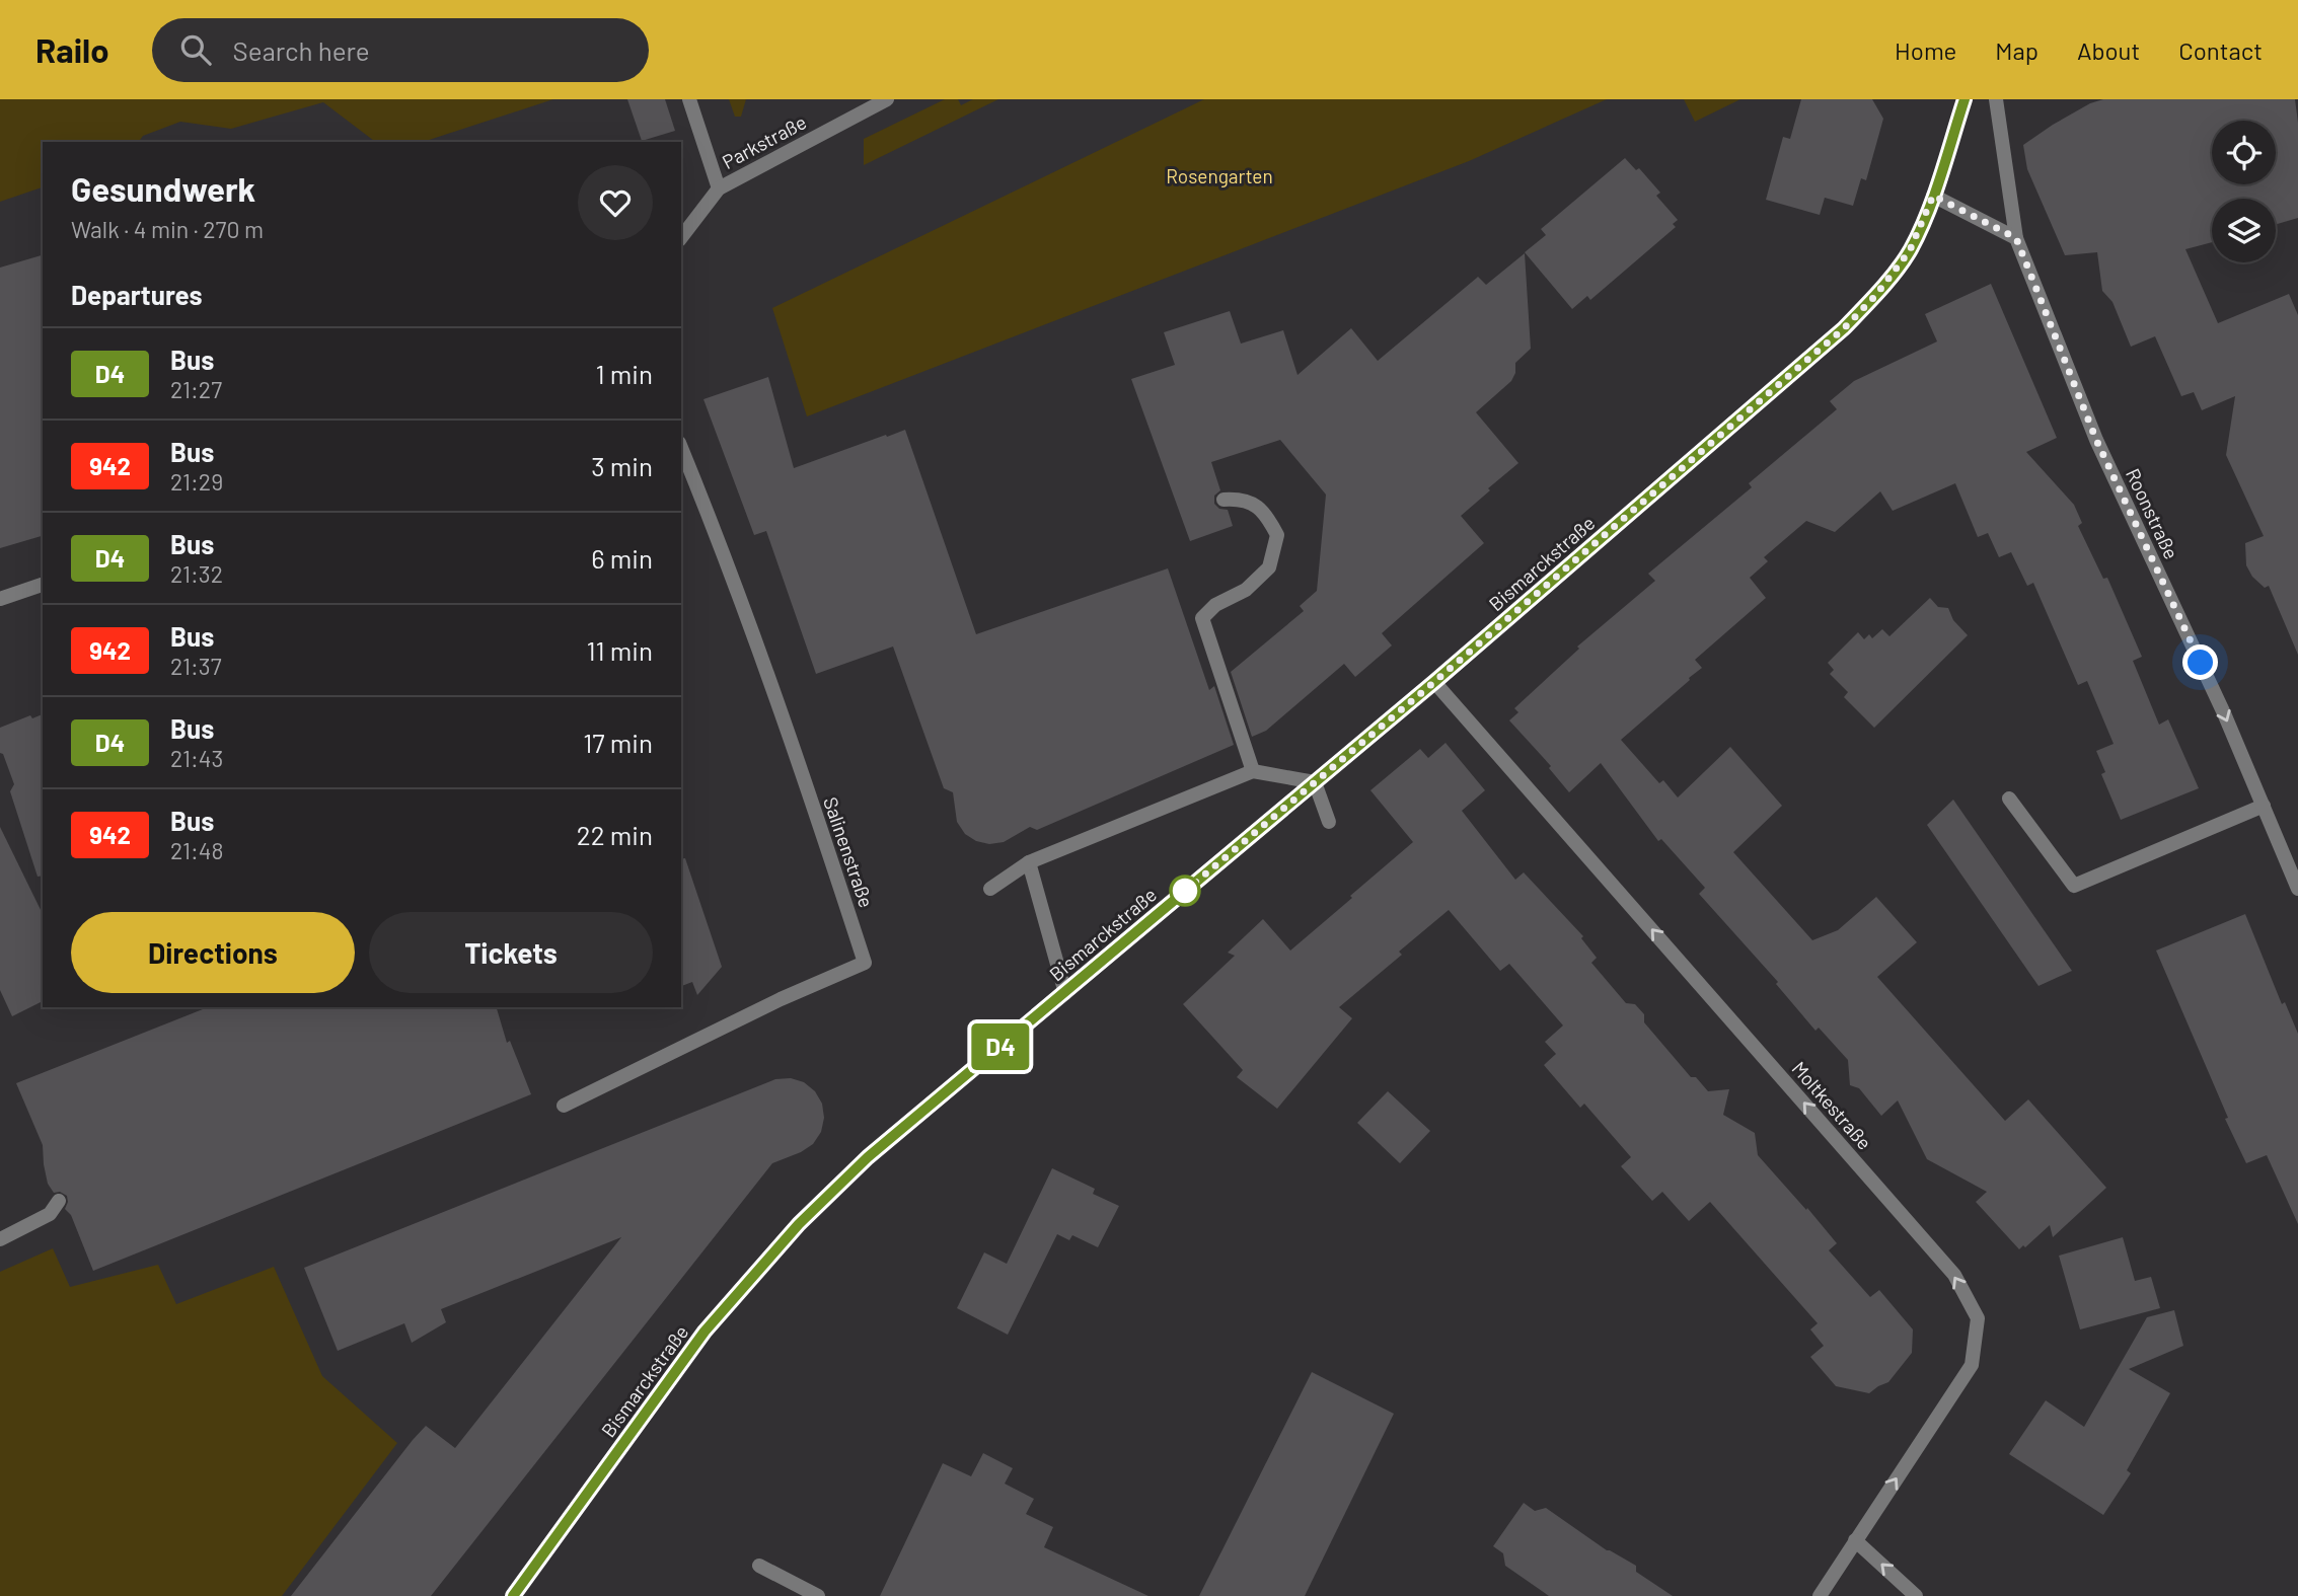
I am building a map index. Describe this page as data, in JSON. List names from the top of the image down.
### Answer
{
  "streets": {
    "main road": ["Bismarckstraße"],
    "street": [
      "Parkstraße",
      "Roonstraße",
      "Salinenstraße",
      "Moltkestraße"
    ]
  },
  "crossings": [
    ["Bismarckstraße", "Moltkestraße"]
  ],
  "one_way": ["Roonstraße", "Moltkestraße"],
  "parks": ["Rosengarten"],
  "lines": ["bus line D4"],
  "page": {
    "header": "Railo",
    "search": "Search here",
    "nav": [
      "Home",
      "Map",
      "About",
      "Contact"
    ],
    "on_map": "D4",
    "heading": [
      ["Gesundwerk", "Walk · 4 min · 270 m"],
      "Departures"
    ],
    "list": [
      {
        "mark": "D4",
        "name": "Bus",
        "note": "21:27",
        "value": "1 min"
      },
      {
        "mark": "942",
        "name": "Bus",
        "note": "21:29",
        "value": "3 min"
      },
      {
        "mark": "D4",
        "name": "Bus",
        "note": "21:32",
        "value": "6 min"
      },
      {
        "mark": "942",
        "name": "Bus",
        "note": "21:37",
        "value": "11 min"
      },
      {
        "mark": "D4",
        "name": "Bus",
        "note": "21:43",
        "value": "17 min"
      },
      {
        "mark": "942",
        "name": "Bus",
        "note": "21:48",
        "value": "22 min"
      }
    ],
    "buttons": ["Directions", "Tickets"]
  }
}
